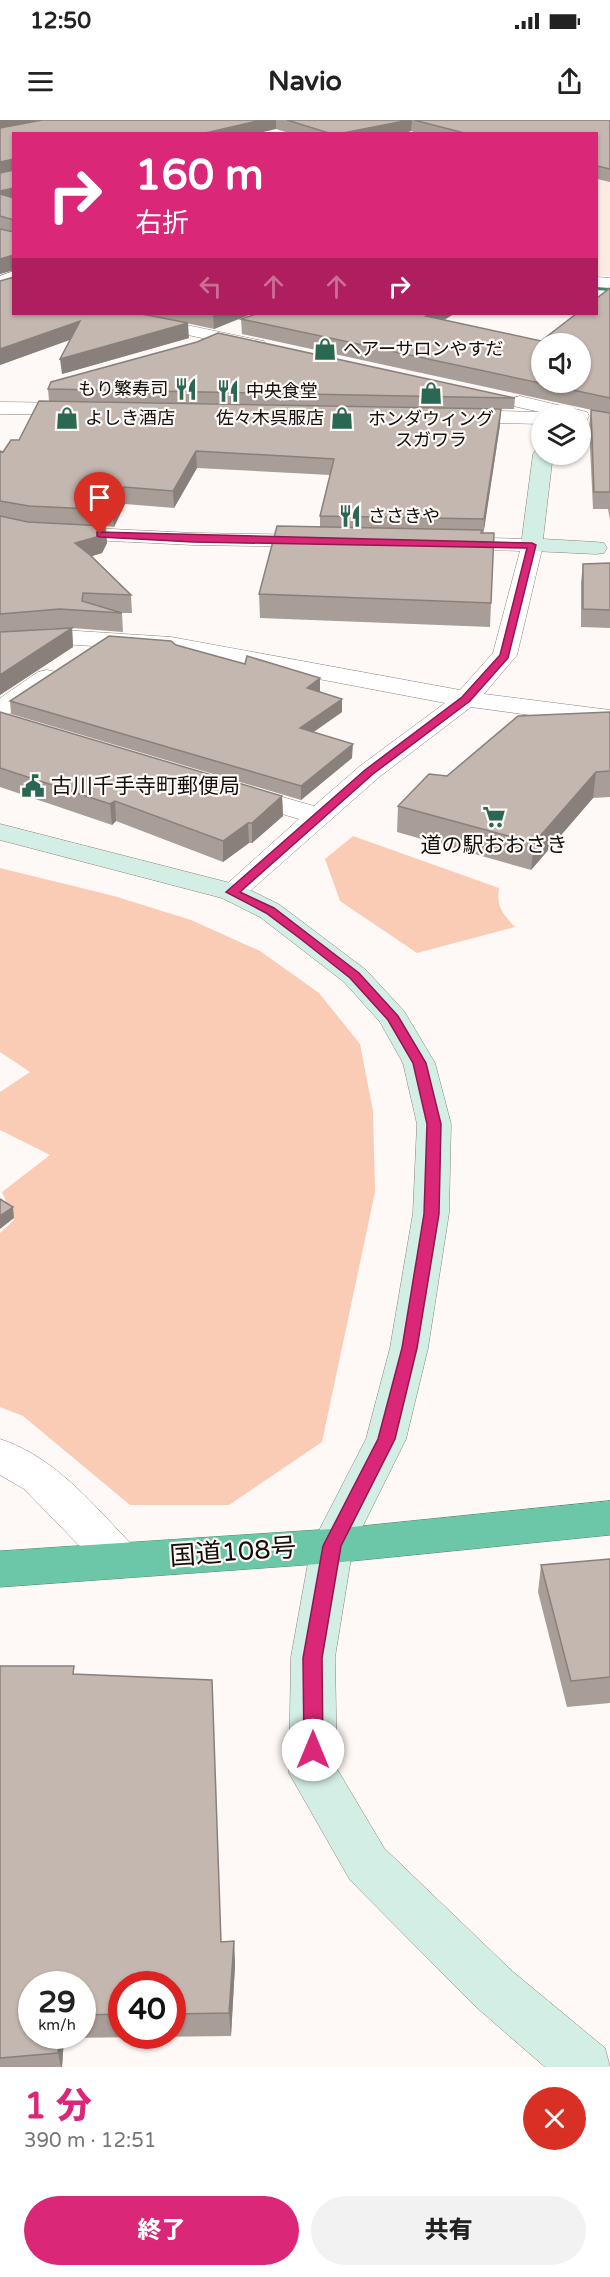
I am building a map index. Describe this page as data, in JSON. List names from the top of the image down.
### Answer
{
  "streets": {
    "highway": ["国道108号"]
  },
  "places": {
    "shop": [
      "ヘアーサロンやすだ",
      "ホンダウィング スガワラ",
      "よしき酒店",
      "佐々木呉服店"
    ],
    "restaurant": ["もり繁寿司", "中央食堂", "ささきや"],
    "public building": ["古川千手寺町郵便局"],
    "supermarket": ["道の駅おおさき"]
  },
  "page": {
    "status": "12:50",
    "header": "Navio",
    "turn": ["160 m", "右折"],
    "speed": "29 km/h",
    "limit": "40",
    "heading": ["1 分", "390 m · 12:51"],
    "buttons": ["終了", "共有"]
  }
}
